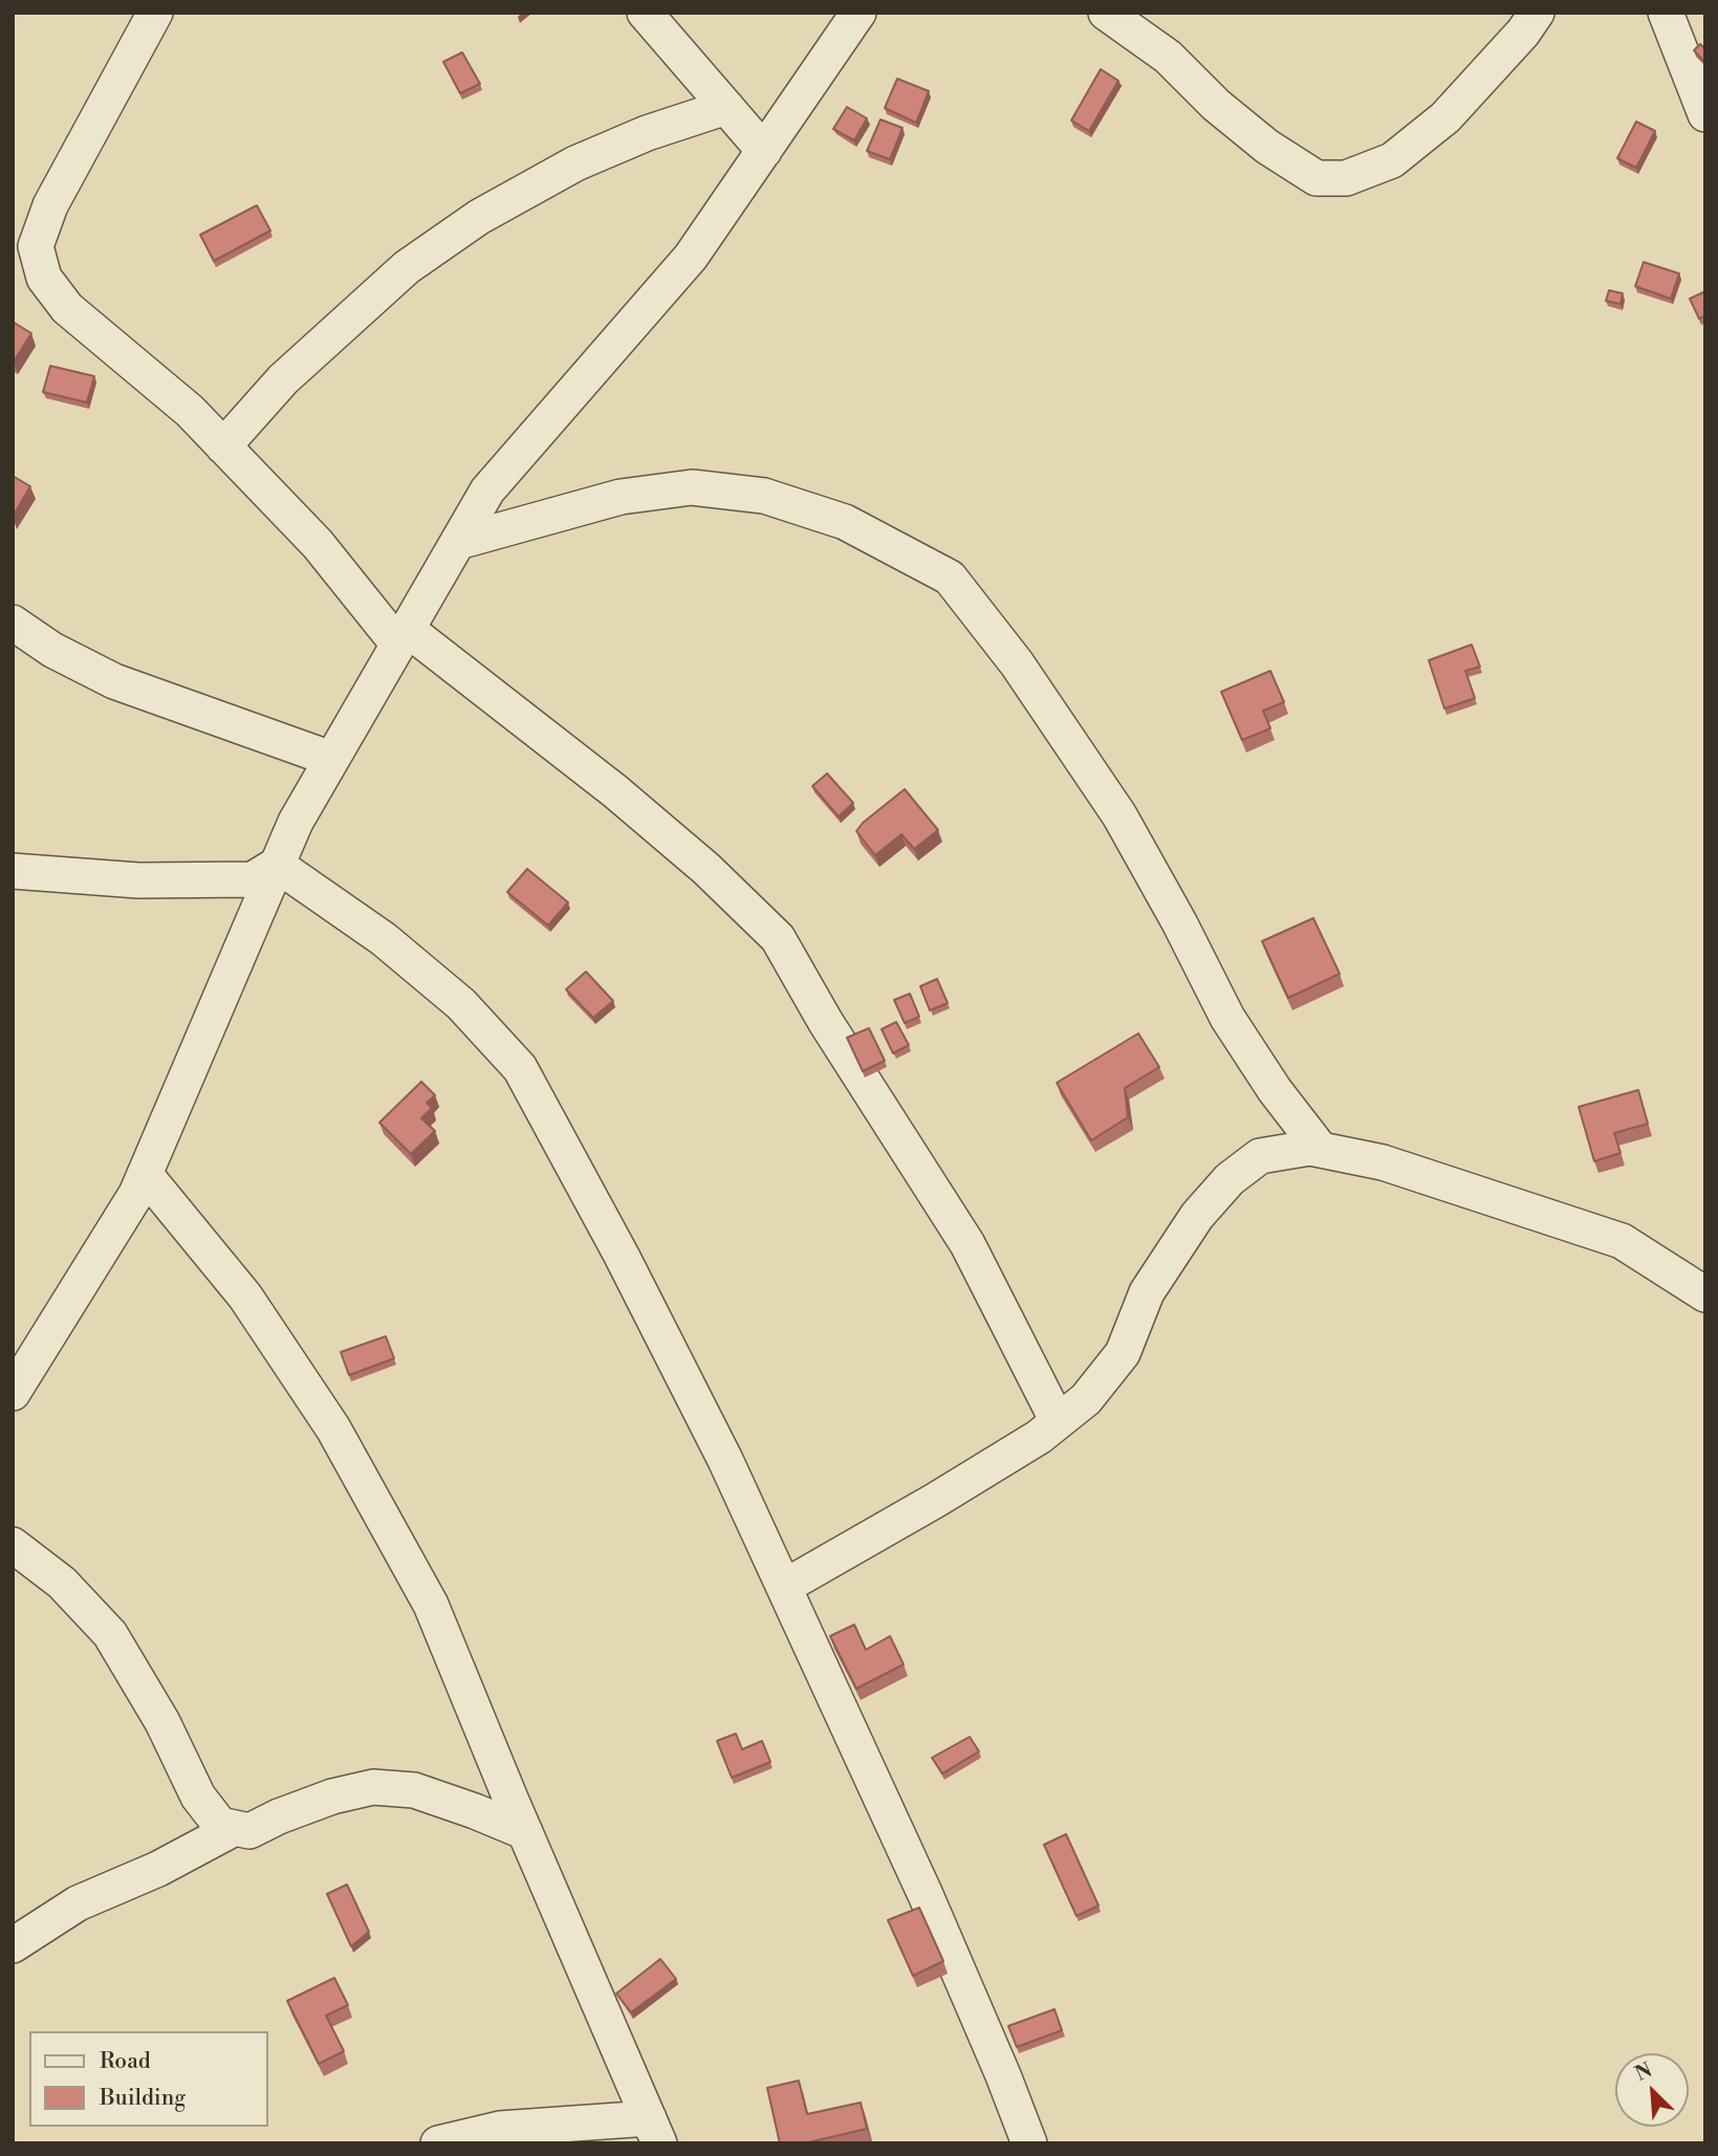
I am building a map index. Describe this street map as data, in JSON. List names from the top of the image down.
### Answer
{
  "legend": ["Road", "Building"],
  "north": "top left"
}
